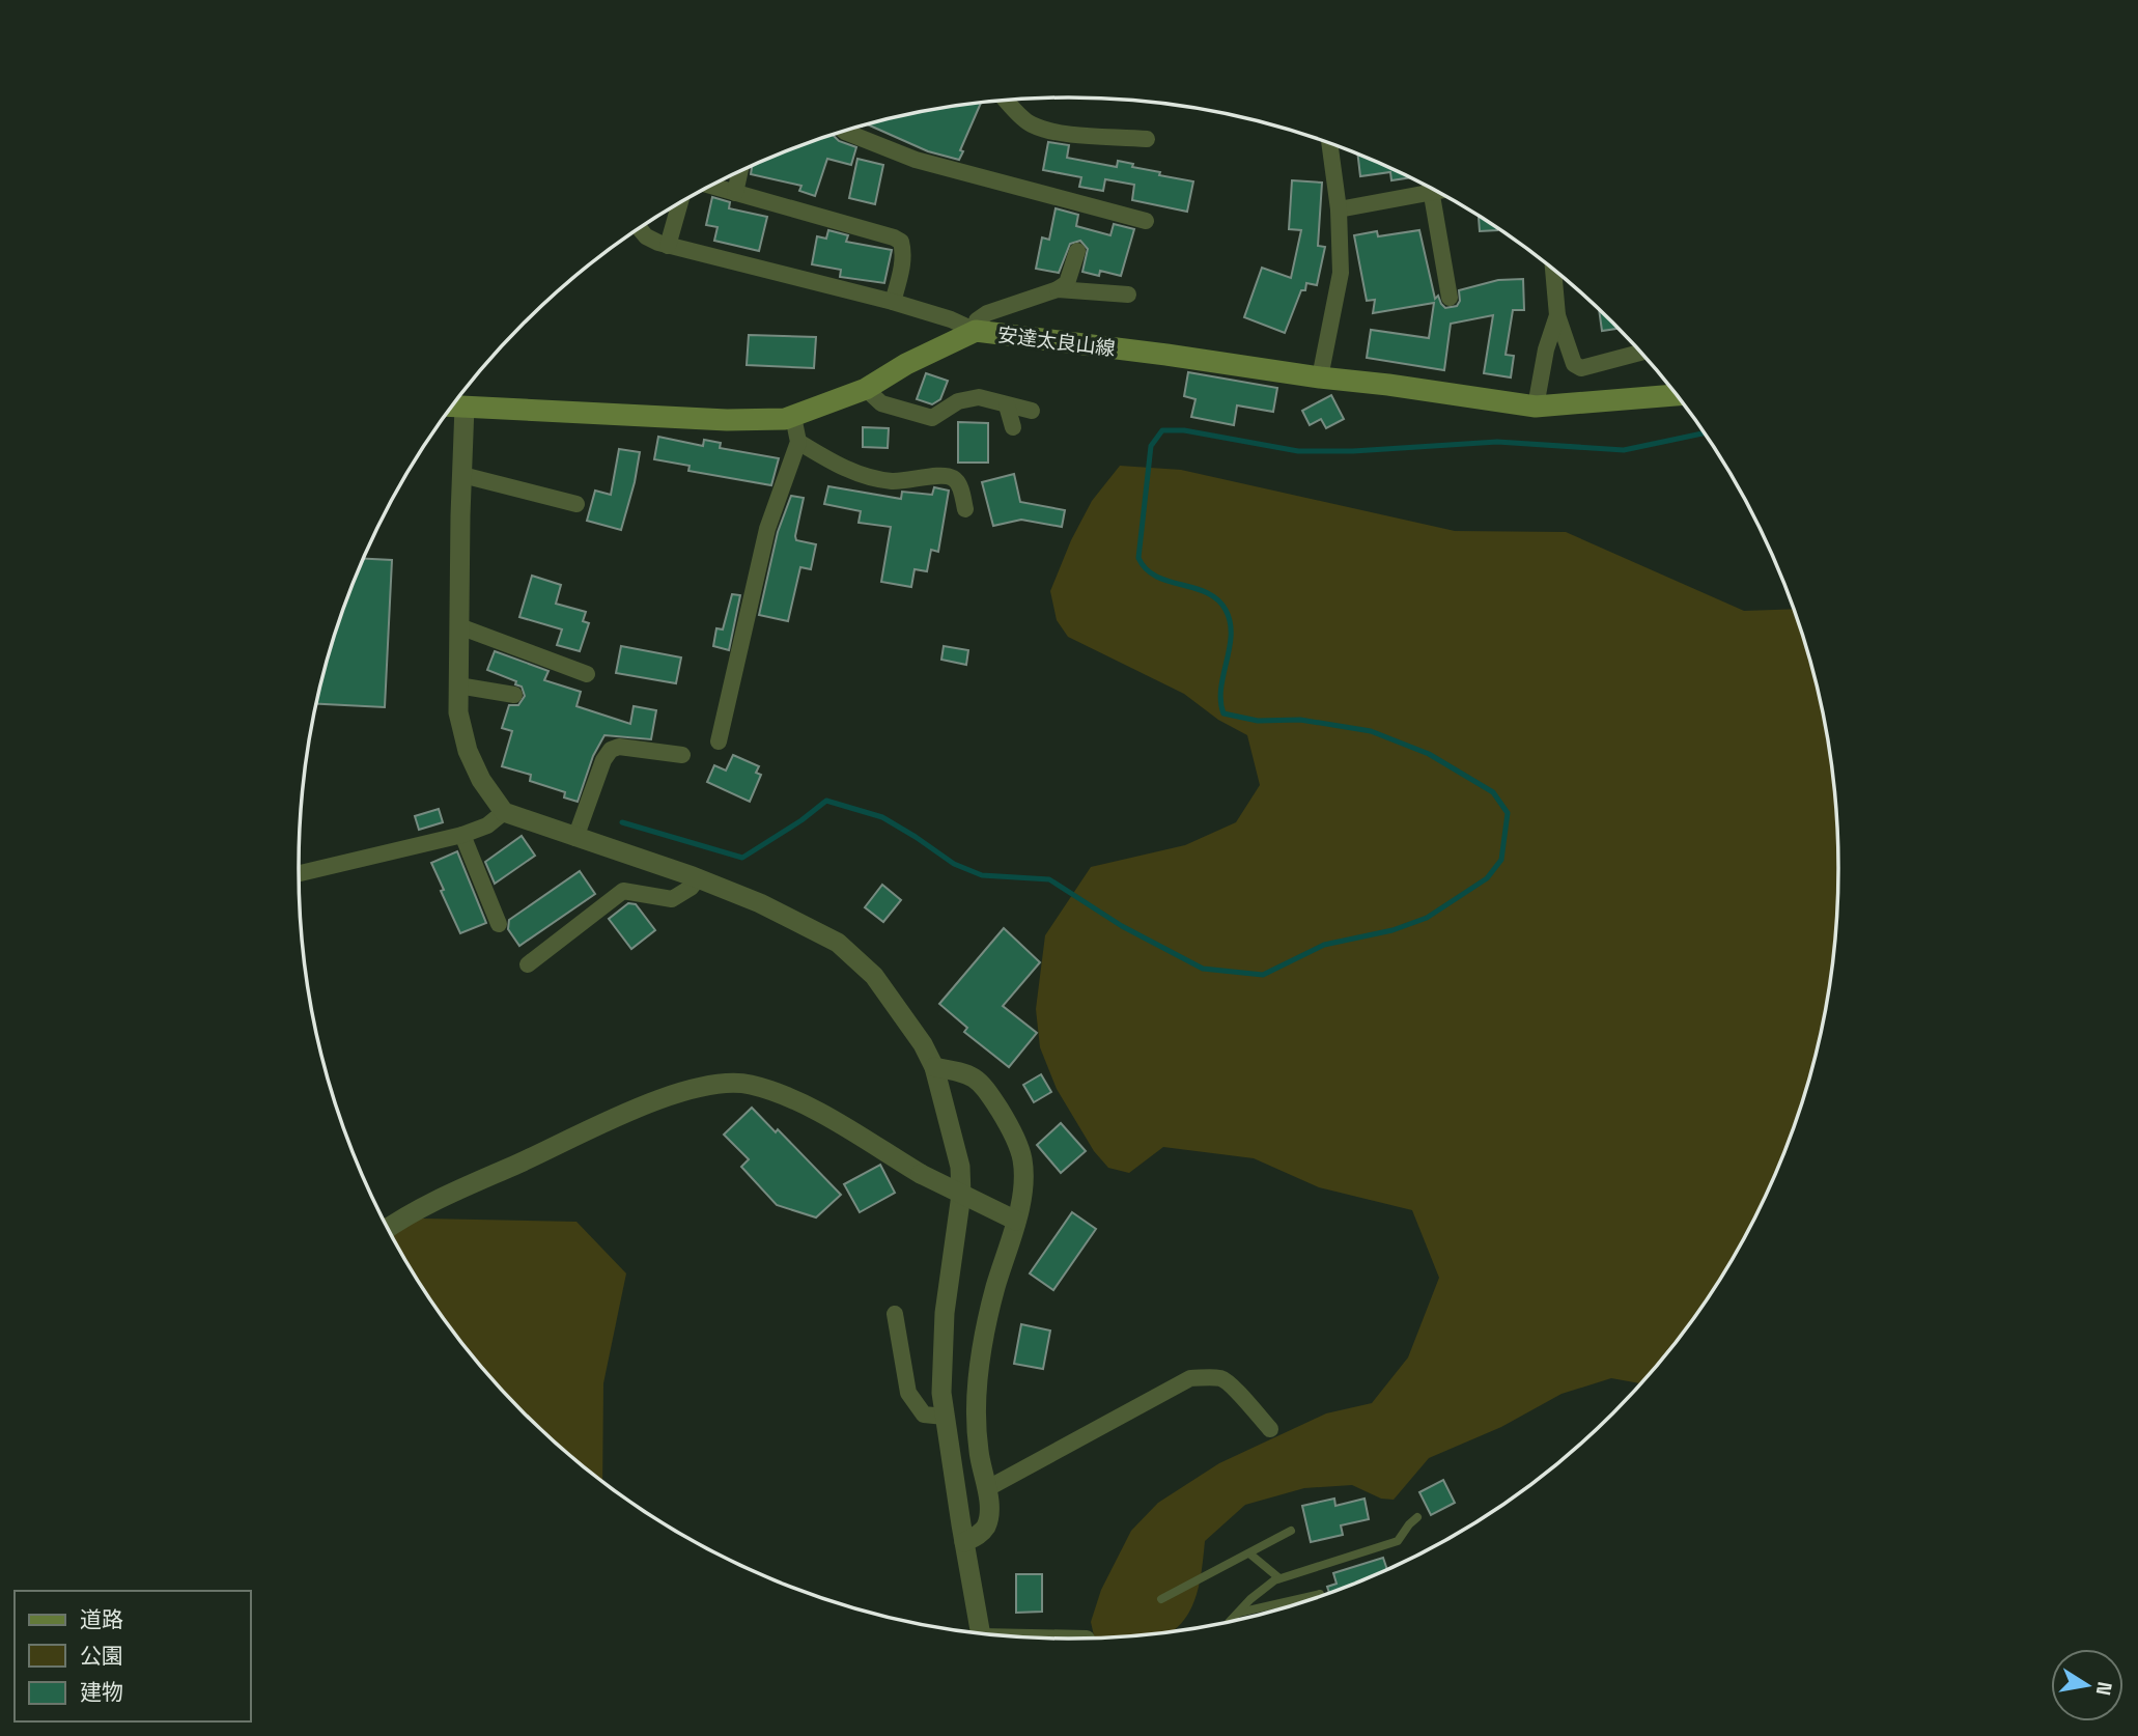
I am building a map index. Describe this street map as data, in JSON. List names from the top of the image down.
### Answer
{
  "streets": {
    "main road": ["安達太良山線"]
  },
  "legend": ["道路", "公園", "建物"],
  "north": "right"
}
